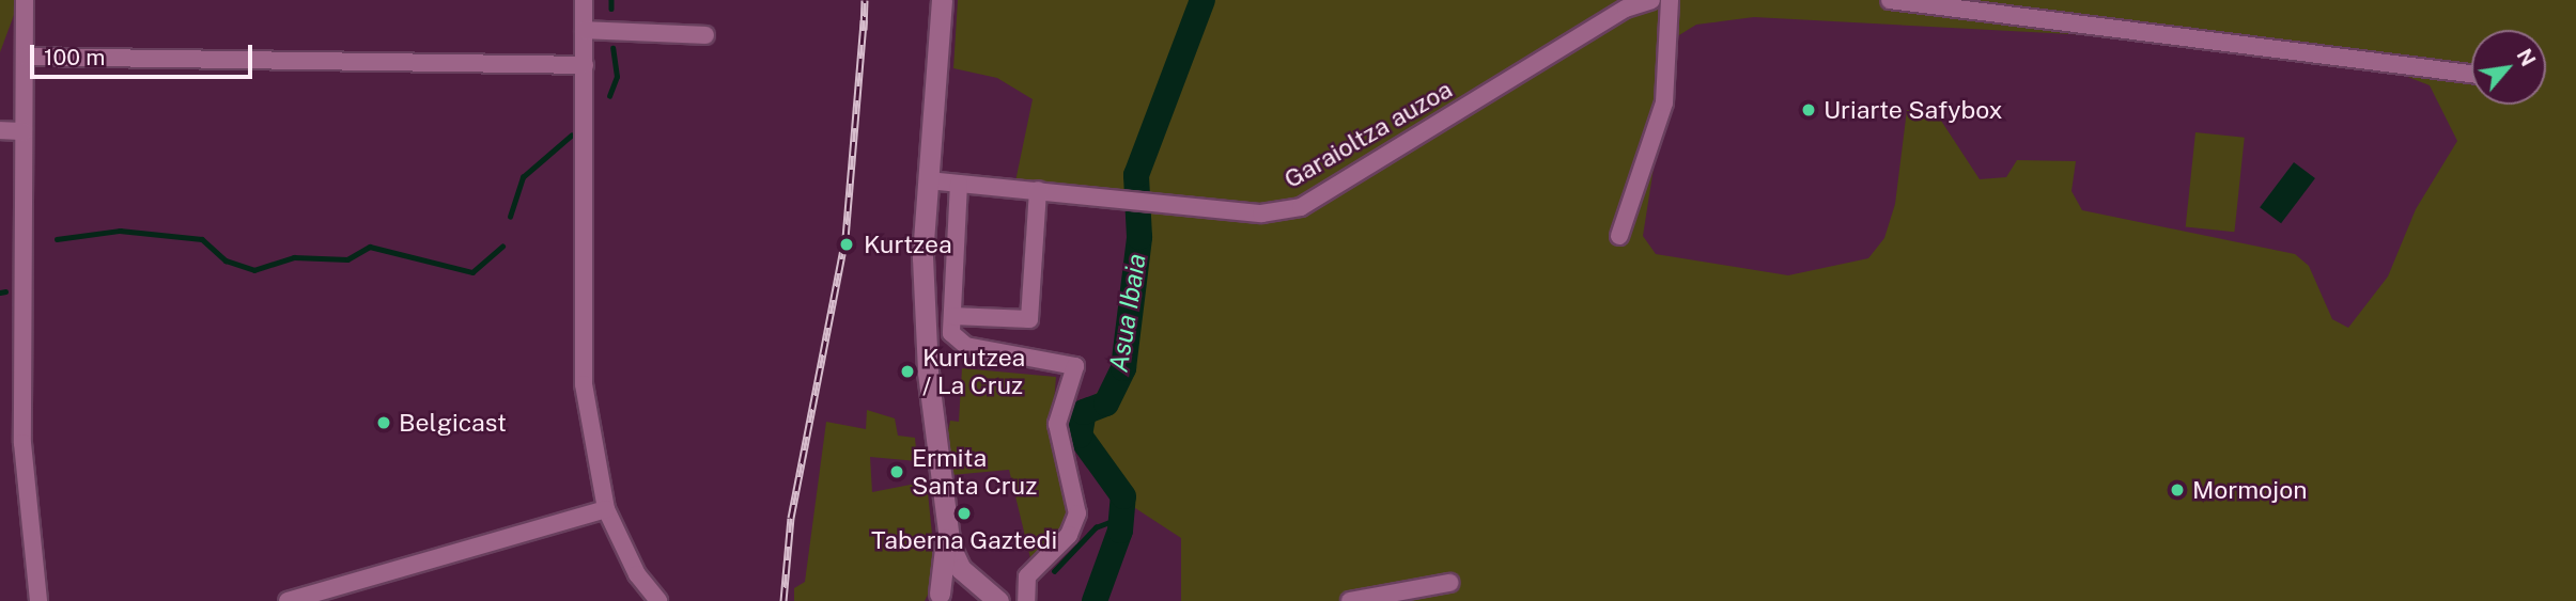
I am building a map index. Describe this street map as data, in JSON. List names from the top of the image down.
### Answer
{
  "streets": {
    "street": ["Garaioltza auzoa"]
  },
  "water": ["Asua Ibaia"],
  "places": [
    "Uriarte Safybox",
    "Kurtzea",
    "Kurutzea / La Cruz",
    "Belgicast",
    "Ermita Santa Cruz",
    "Mormojon",
    "Taberna Gaztedi"
  ],
  "scale_bar": "100 m",
  "north": "top right"
}
